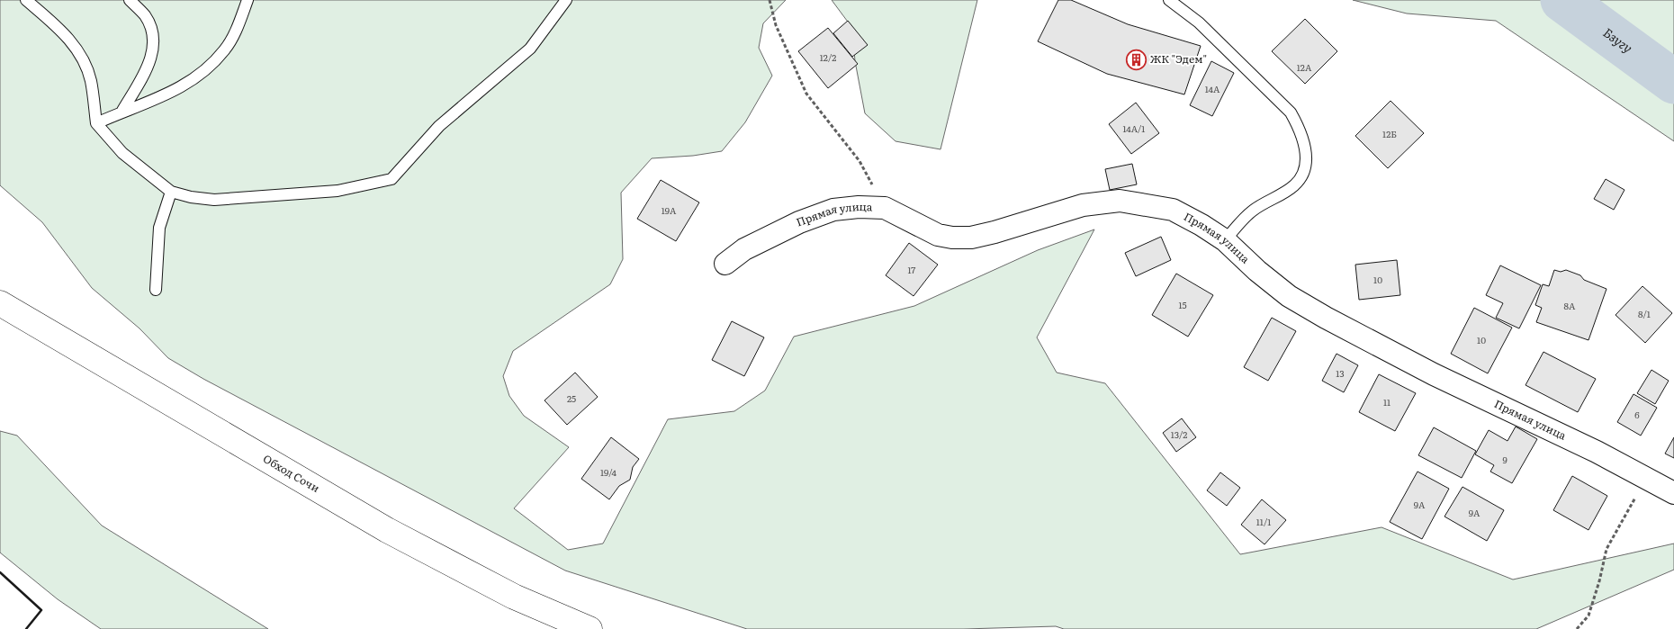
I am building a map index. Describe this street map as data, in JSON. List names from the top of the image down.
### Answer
{
  "streets": {
    "highway": ["Обход Сочи"],
    "street": ["Прямая улица"]
  },
  "water": ["Бзугу"],
  "places": {
    "building": ["ЖК \"Эдем\""]
  },
  "house_numbers": [
    "12/2",
    "12А",
    "14А",
    "14А/1",
    "12Б",
    "19А",
    "17",
    "10",
    "15",
    "8А",
    "8/1",
    "10",
    "13",
    "25",
    "11",
    "6",
    "13/2",
    "9",
    "19/4",
    "9А",
    "9А",
    "11/1"
  ]
}
